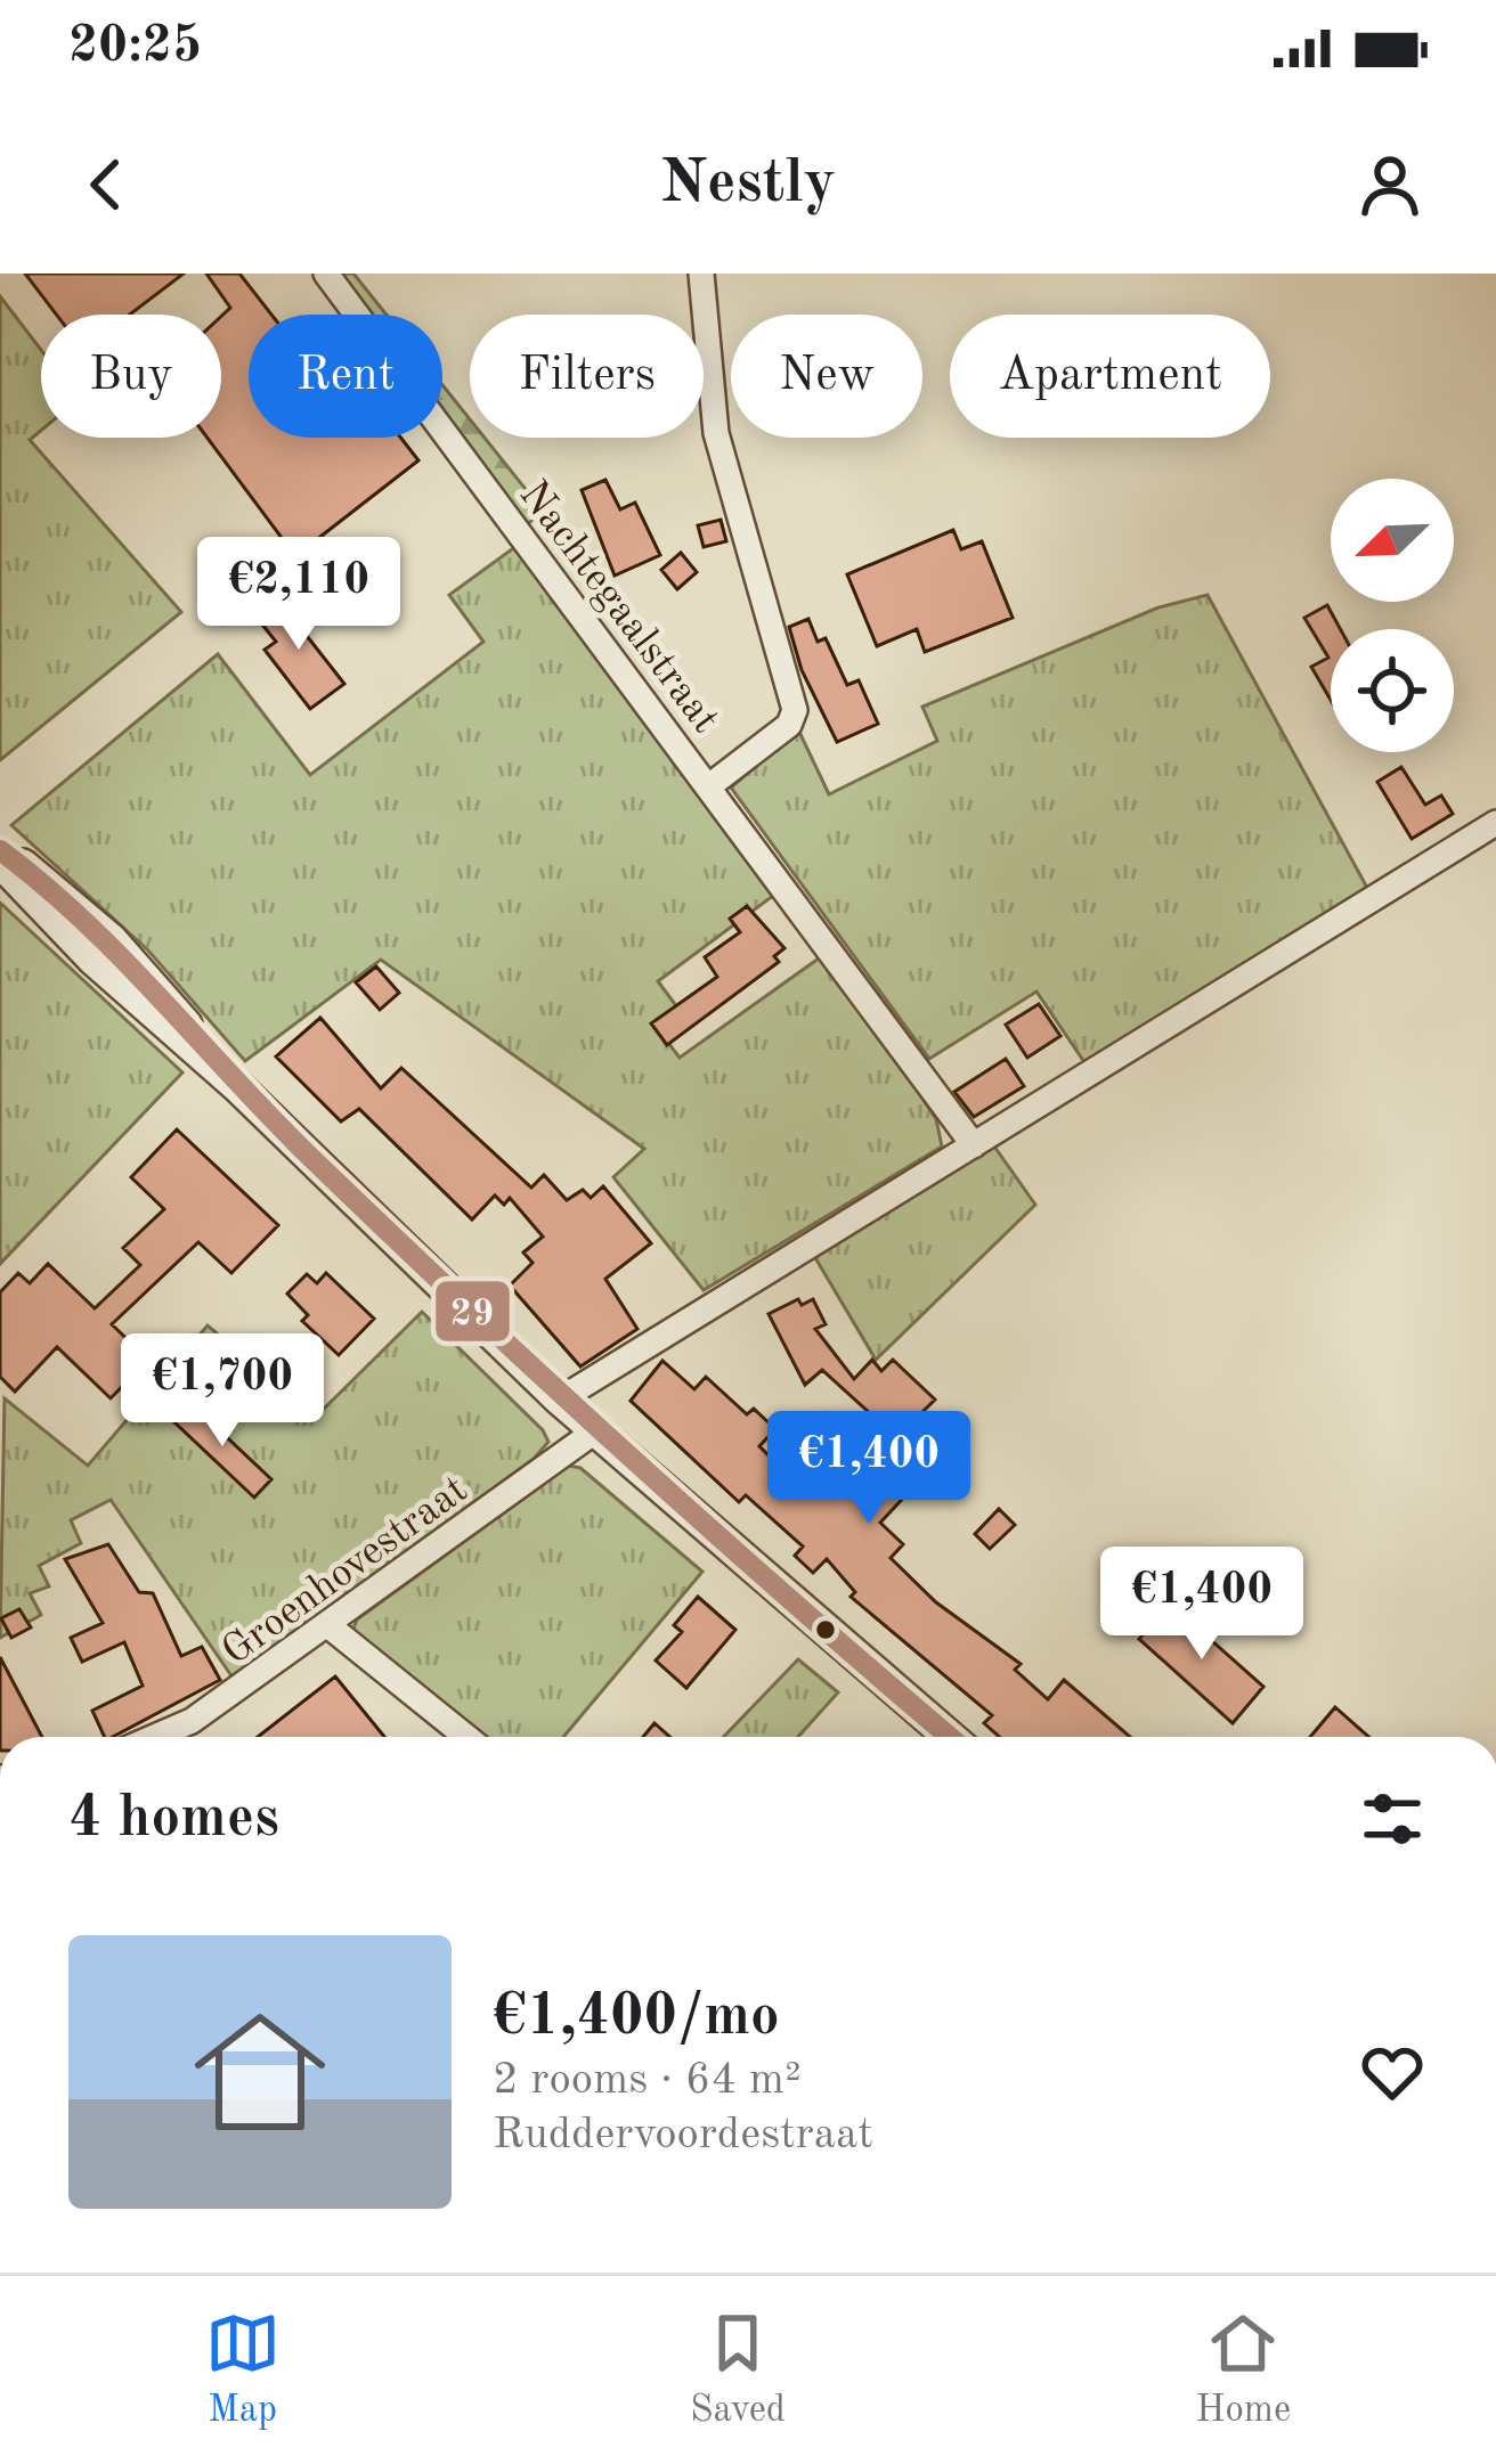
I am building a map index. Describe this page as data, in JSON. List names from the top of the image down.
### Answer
{
  "streets": {
    "street": ["Nachtegaalstraat", "Groenhovestraat"]
  },
  "lines": ["transit line 29"],
  "north": "bottom left",
  "page": {
    "status": "20:25",
    "header": "Nestly",
    "chip": [
      "Buy",
      "Rent",
      "Filters",
      "New",
      "Apartment"
    ],
    "price": [
      "€2,110",
      "€1,700",
      "€1,400",
      "€1,400"
    ],
    "heading": "4 homes",
    "list": [
      {
        "name": "€1,400/mo",
        "note": "2 rooms · 64 m² · Ruddervoordestraat"
      }
    ],
    "tabs": ["Map", "Saved", "Home"]
  }
}
